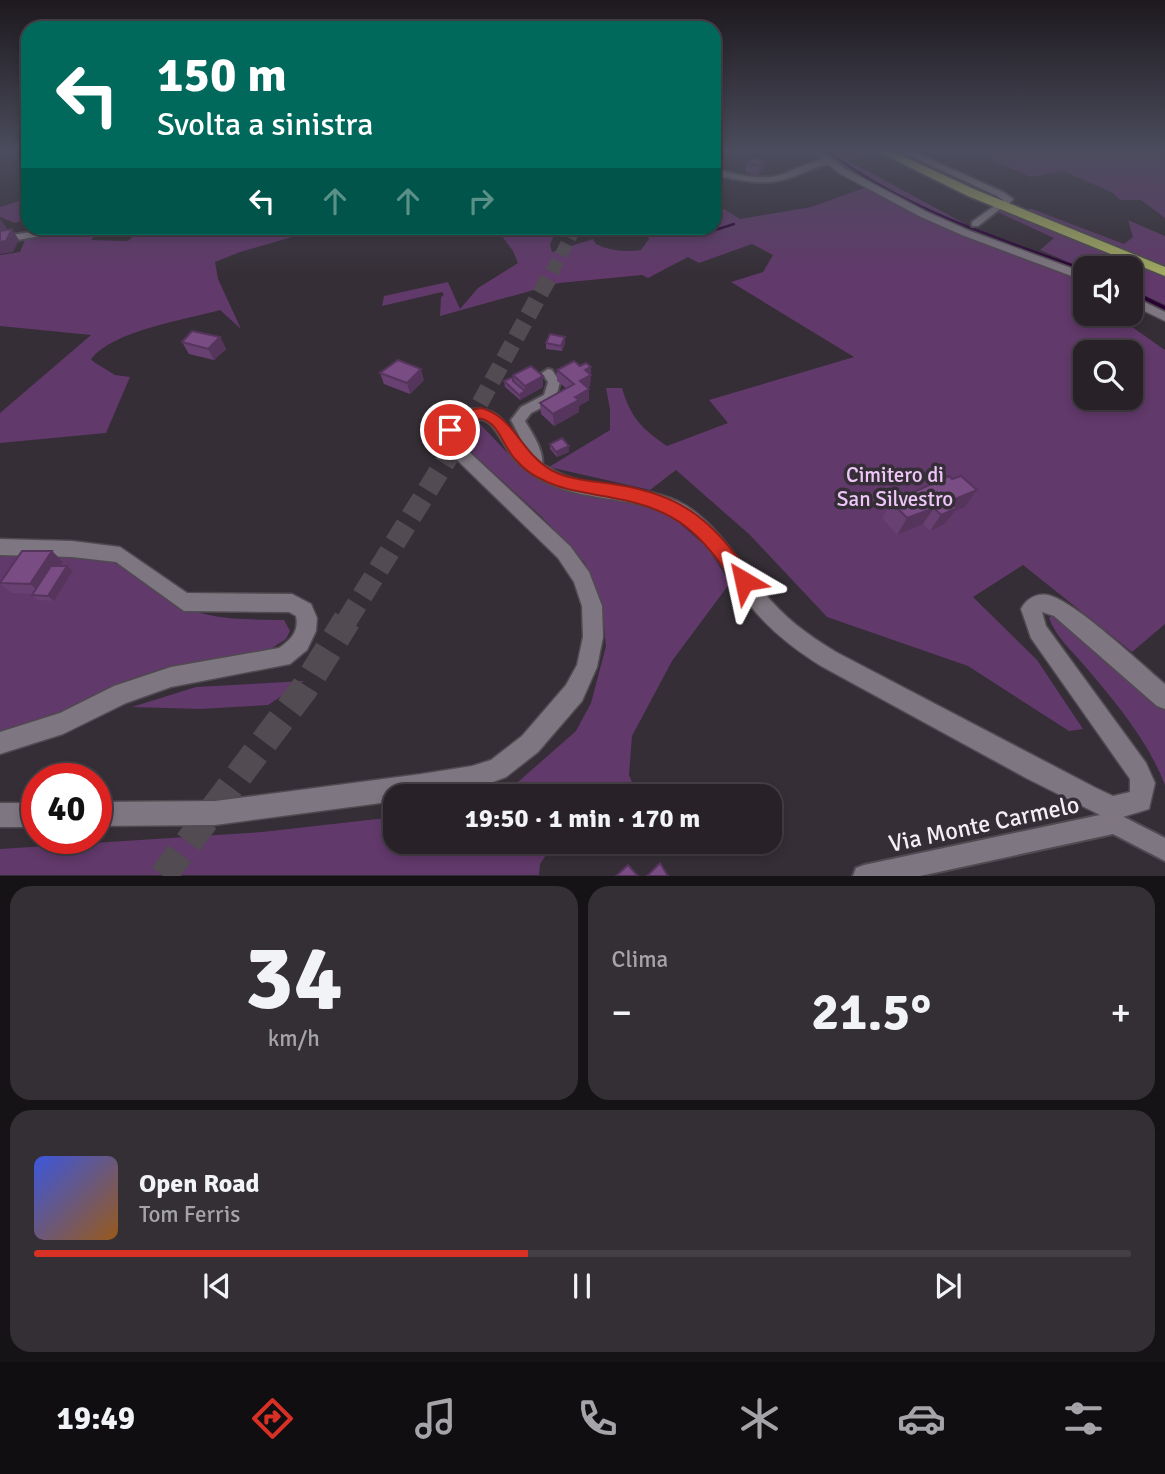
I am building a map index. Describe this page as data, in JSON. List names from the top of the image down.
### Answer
{
  "streets": {
    "street": ["Via Monte Carmelo"]
  },
  "parks": ["Cimitero di San Silvestro"],
  "page": {
    "turn": ["150 m", "Svolta a sinistra"],
    "limit": "40",
    "trip": "19:50 · 1 min · 170 m",
    "tile": [
      ["34", "km/h"],
      "Clima"
    ],
    "heat": ["−", "21.5°", "+"],
    "song": ["Open Road", "Tom Ferris"],
    "tabs": "19:49"
  }
}
